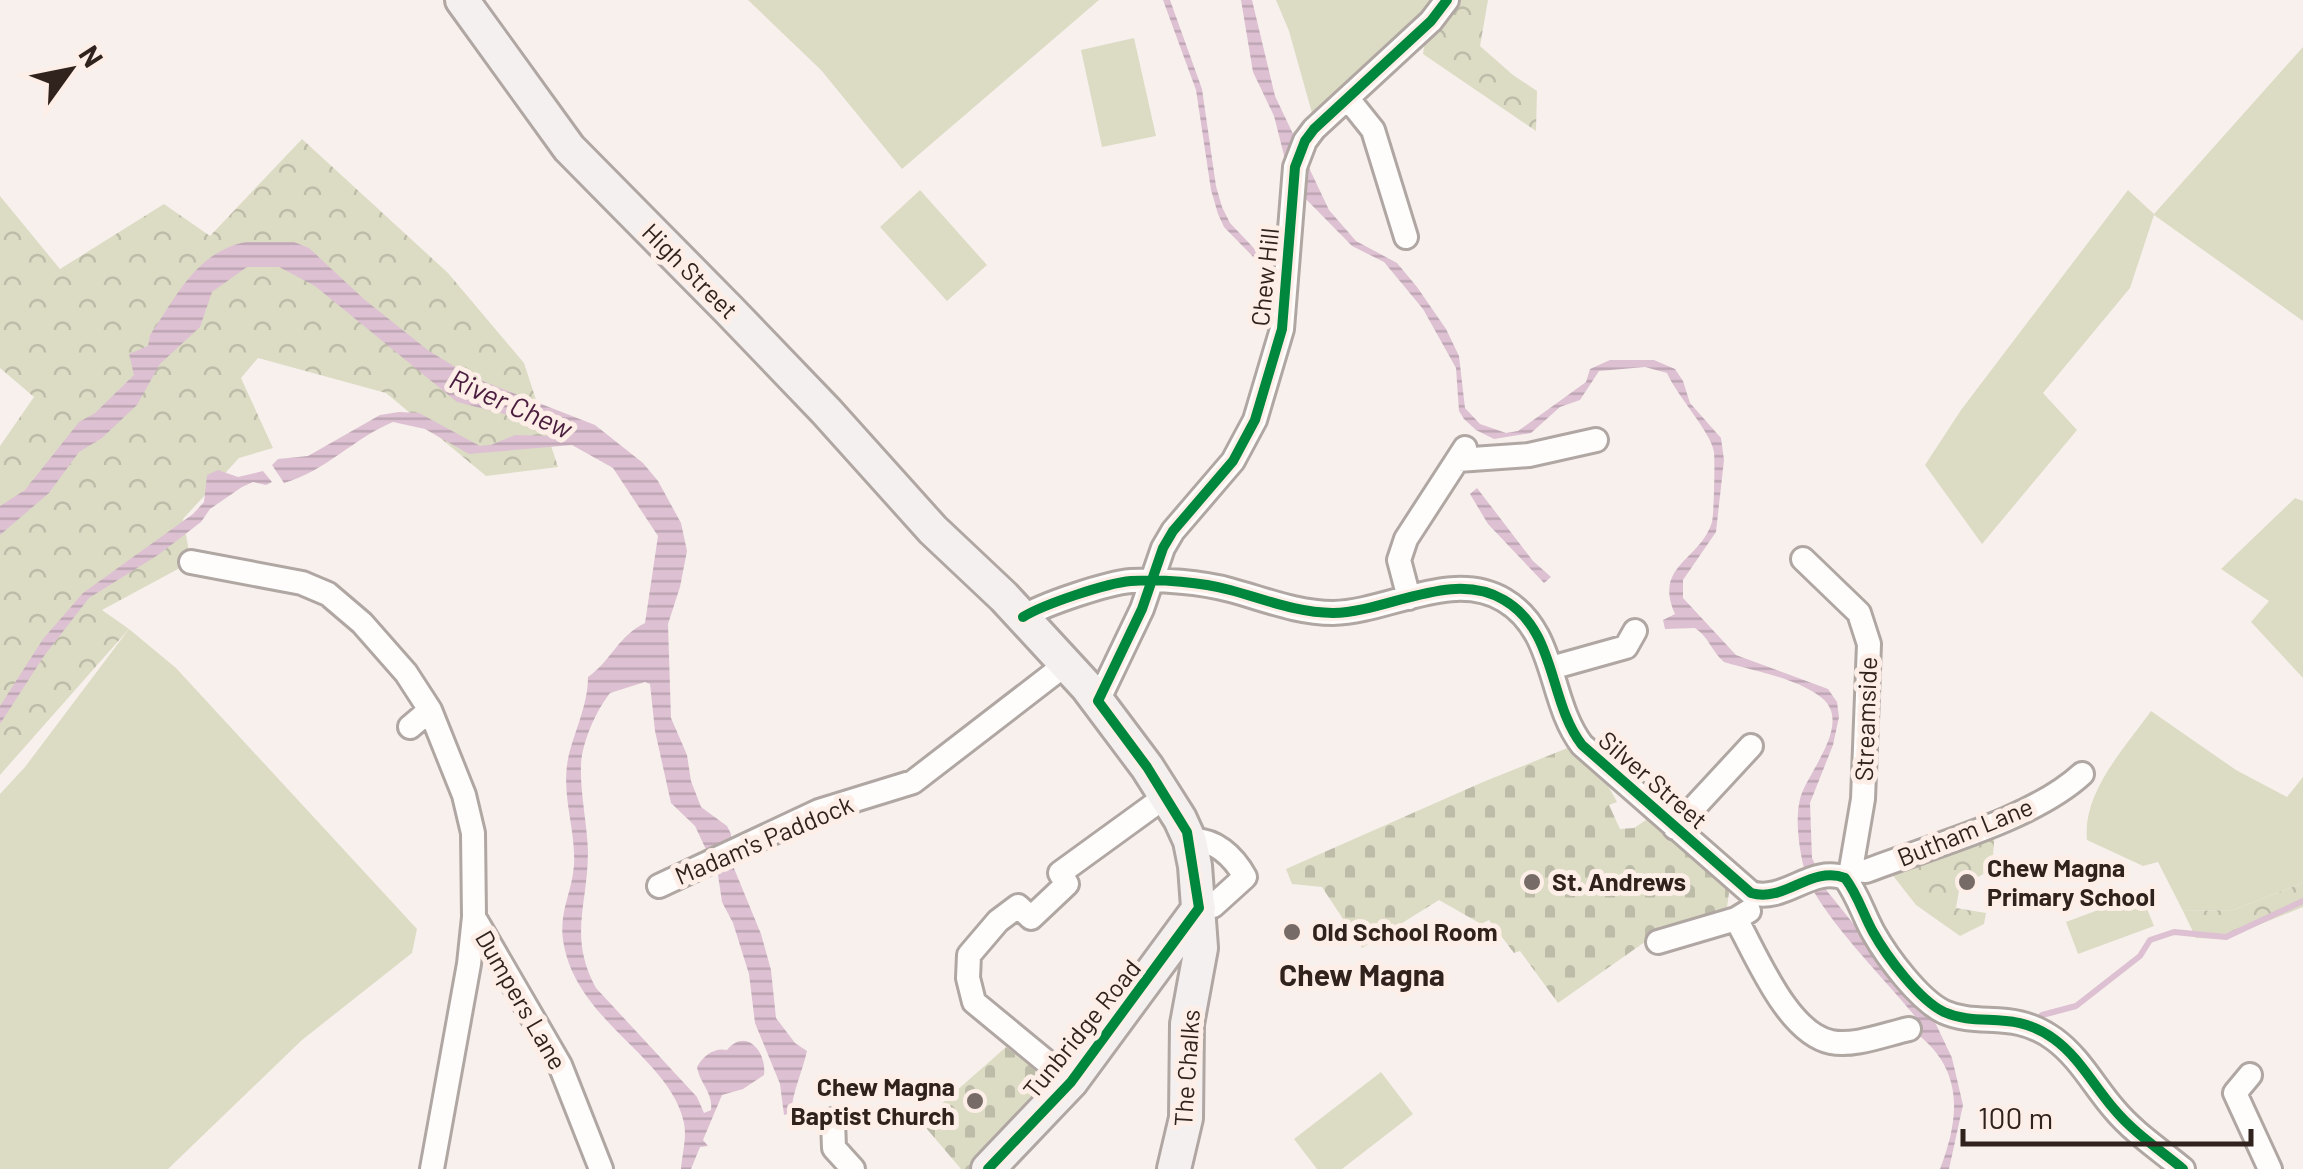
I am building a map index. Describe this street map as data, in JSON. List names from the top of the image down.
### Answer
{
  "streets": {
    "main road": ["High Street", "Tunbridge Road", "The Chalks"],
    "street": [
      "Chew Hill",
      "Streamside",
      "Silver Street",
      "Butham Lane",
      "Madam's Paddock",
      "Dumpers Lane"
    ]
  },
  "crossings": [
    ["High Street", "Chew Hill"],
    ["High Street", "Silver Street"],
    ["High Street", "Madam's Paddock"],
    ["High Street", "The Chalks"],
    ["Chew Hill", "Silver Street"],
    ["Streamside", "Butham Lane"],
    ["Tunbridge Road", "The Chalks"]
  ],
  "districts": ["Chew Magna"],
  "water": ["River Chew"],
  "places": [
    "St. Andrews",
    "Chew Magna Primary School",
    "Old School Room",
    "Chew Magna Baptist Church"
  ],
  "scale_bar": "100 m",
  "north": "top right"
}
